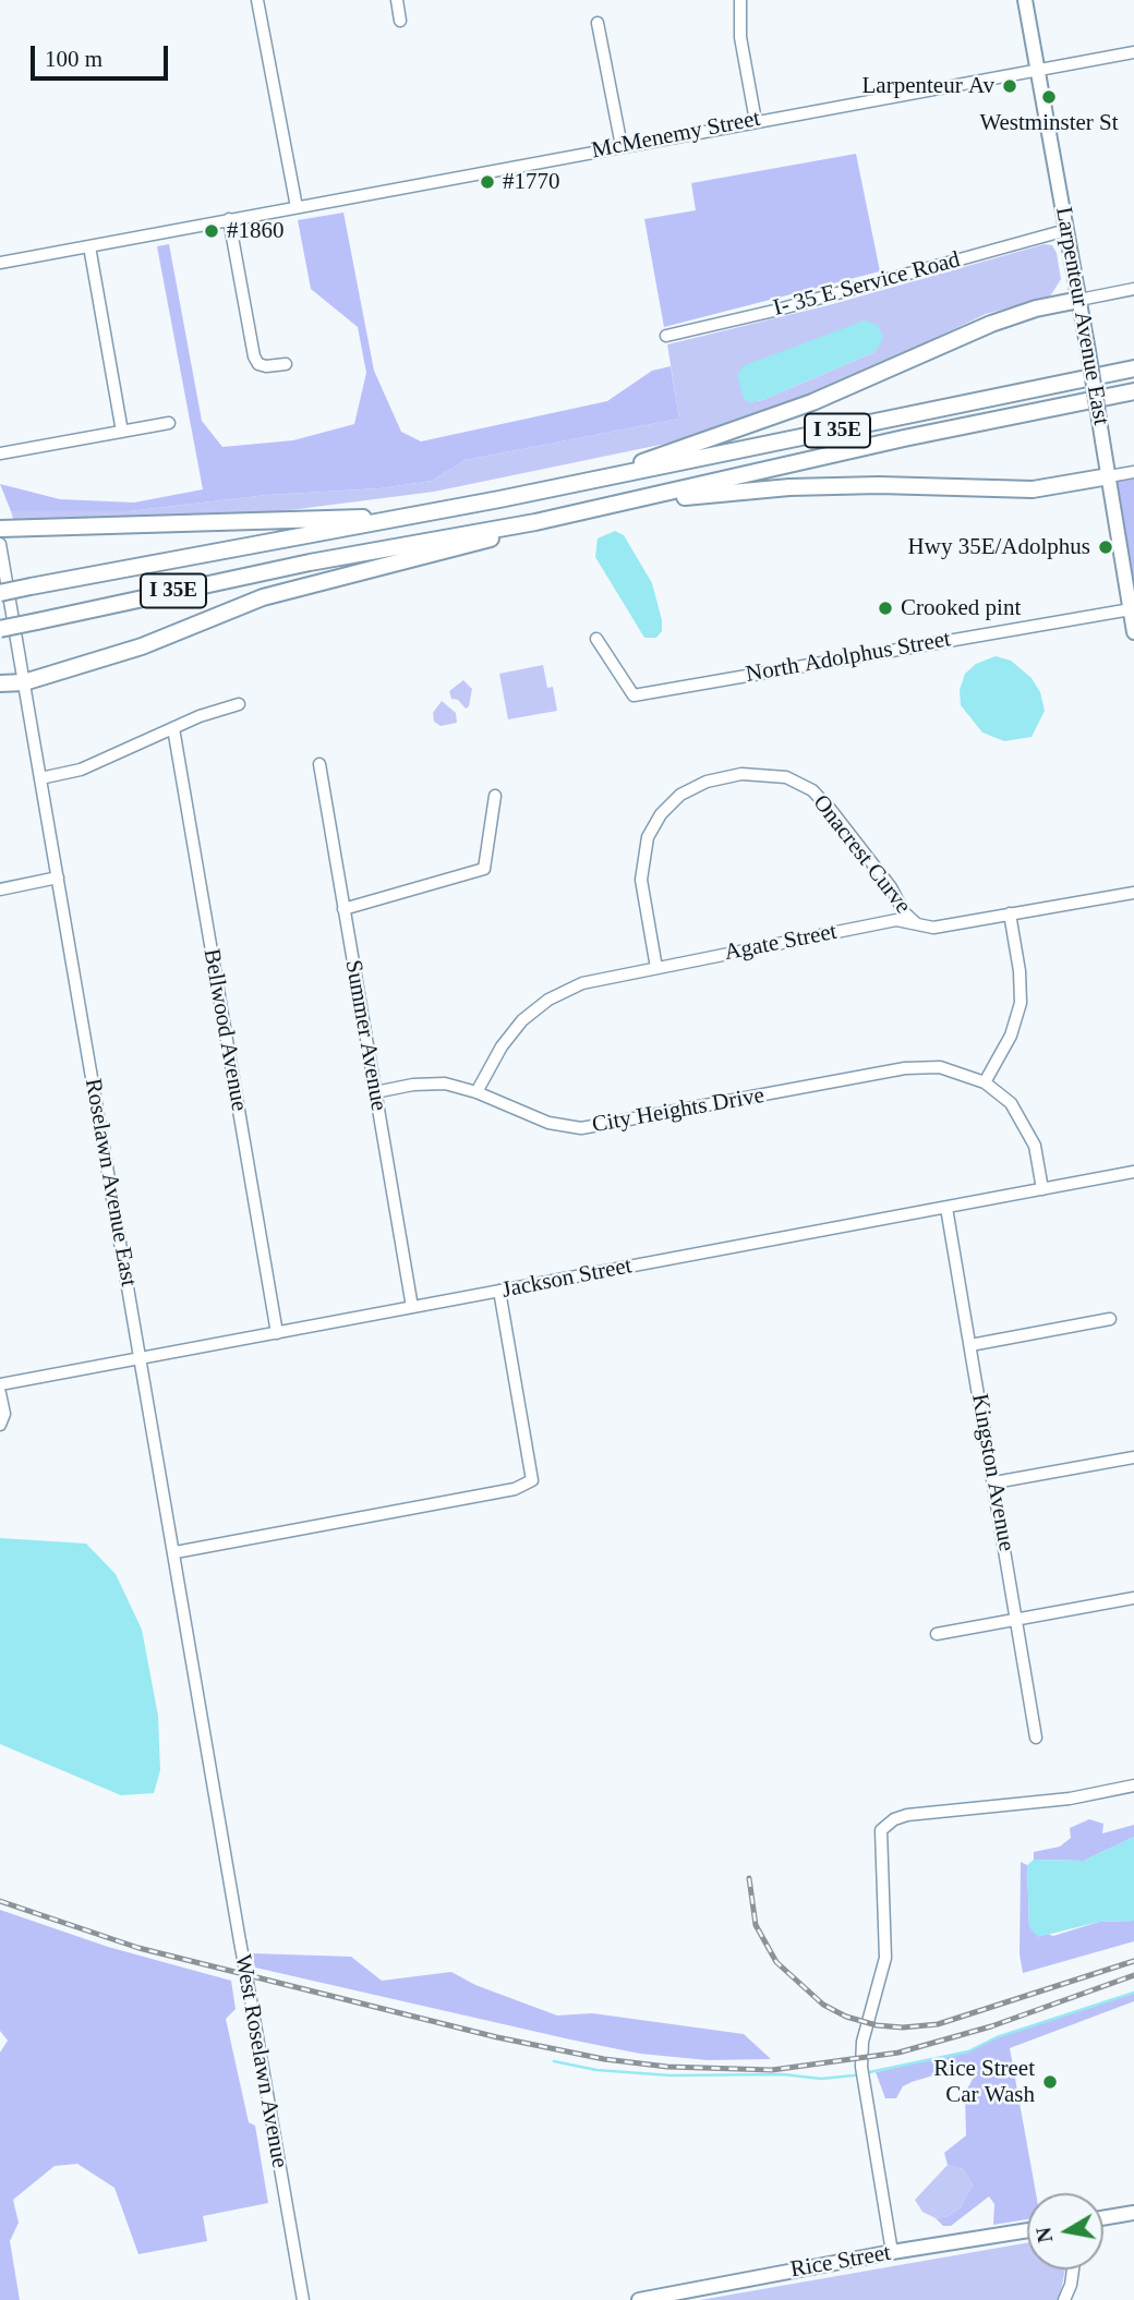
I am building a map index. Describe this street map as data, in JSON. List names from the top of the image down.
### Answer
{
  "streets": {
    "highway": ["I 35E"],
    "main road": ["Larpenteur Avenue East", "Rice Street"],
    "street": [
      "McMenemy Street",
      "I- 35 E Service Road",
      "North Adolphus Street",
      "Onacrest Curve",
      "Agate Street",
      "Bellwood Avenue",
      "Summer Avenue",
      "City Heights Drive",
      "Roselawn Avenue East",
      "Jackson Street",
      "Kingston Avenue",
      "West Roselawn Avenue"
    ]
  },
  "crossings": [
    ["McMenemy Street", "Larpenteur Avenue East"],
    ["I- 35 E Service Road", "Larpenteur Avenue East"],
    ["Larpenteur Avenue East", "North Adolphus Street"],
    ["Onacrest Curve", "Agate Street"],
    ["Agate Street", "City Heights Drive"],
    ["Bellwood Avenue", "Jackson Street"],
    ["Summer Avenue", "City Heights Drive"],
    ["Summer Avenue", "Jackson Street"],
    ["Roselawn Avenue East", "Jackson Street"],
    ["Roselawn Avenue East", "West Roselawn Avenue"],
    ["Jackson Street", "Kingston Avenue"]
  ],
  "places": [
    "Larpenteur Av",
    "Westminster St",
    "#1770",
    "#1860",
    "Hwy 35E/Adolphus",
    "Crooked pint",
    "Rice Street Car Wash"
  ],
  "scale_bar": "100 m",
  "north": "left"
}
